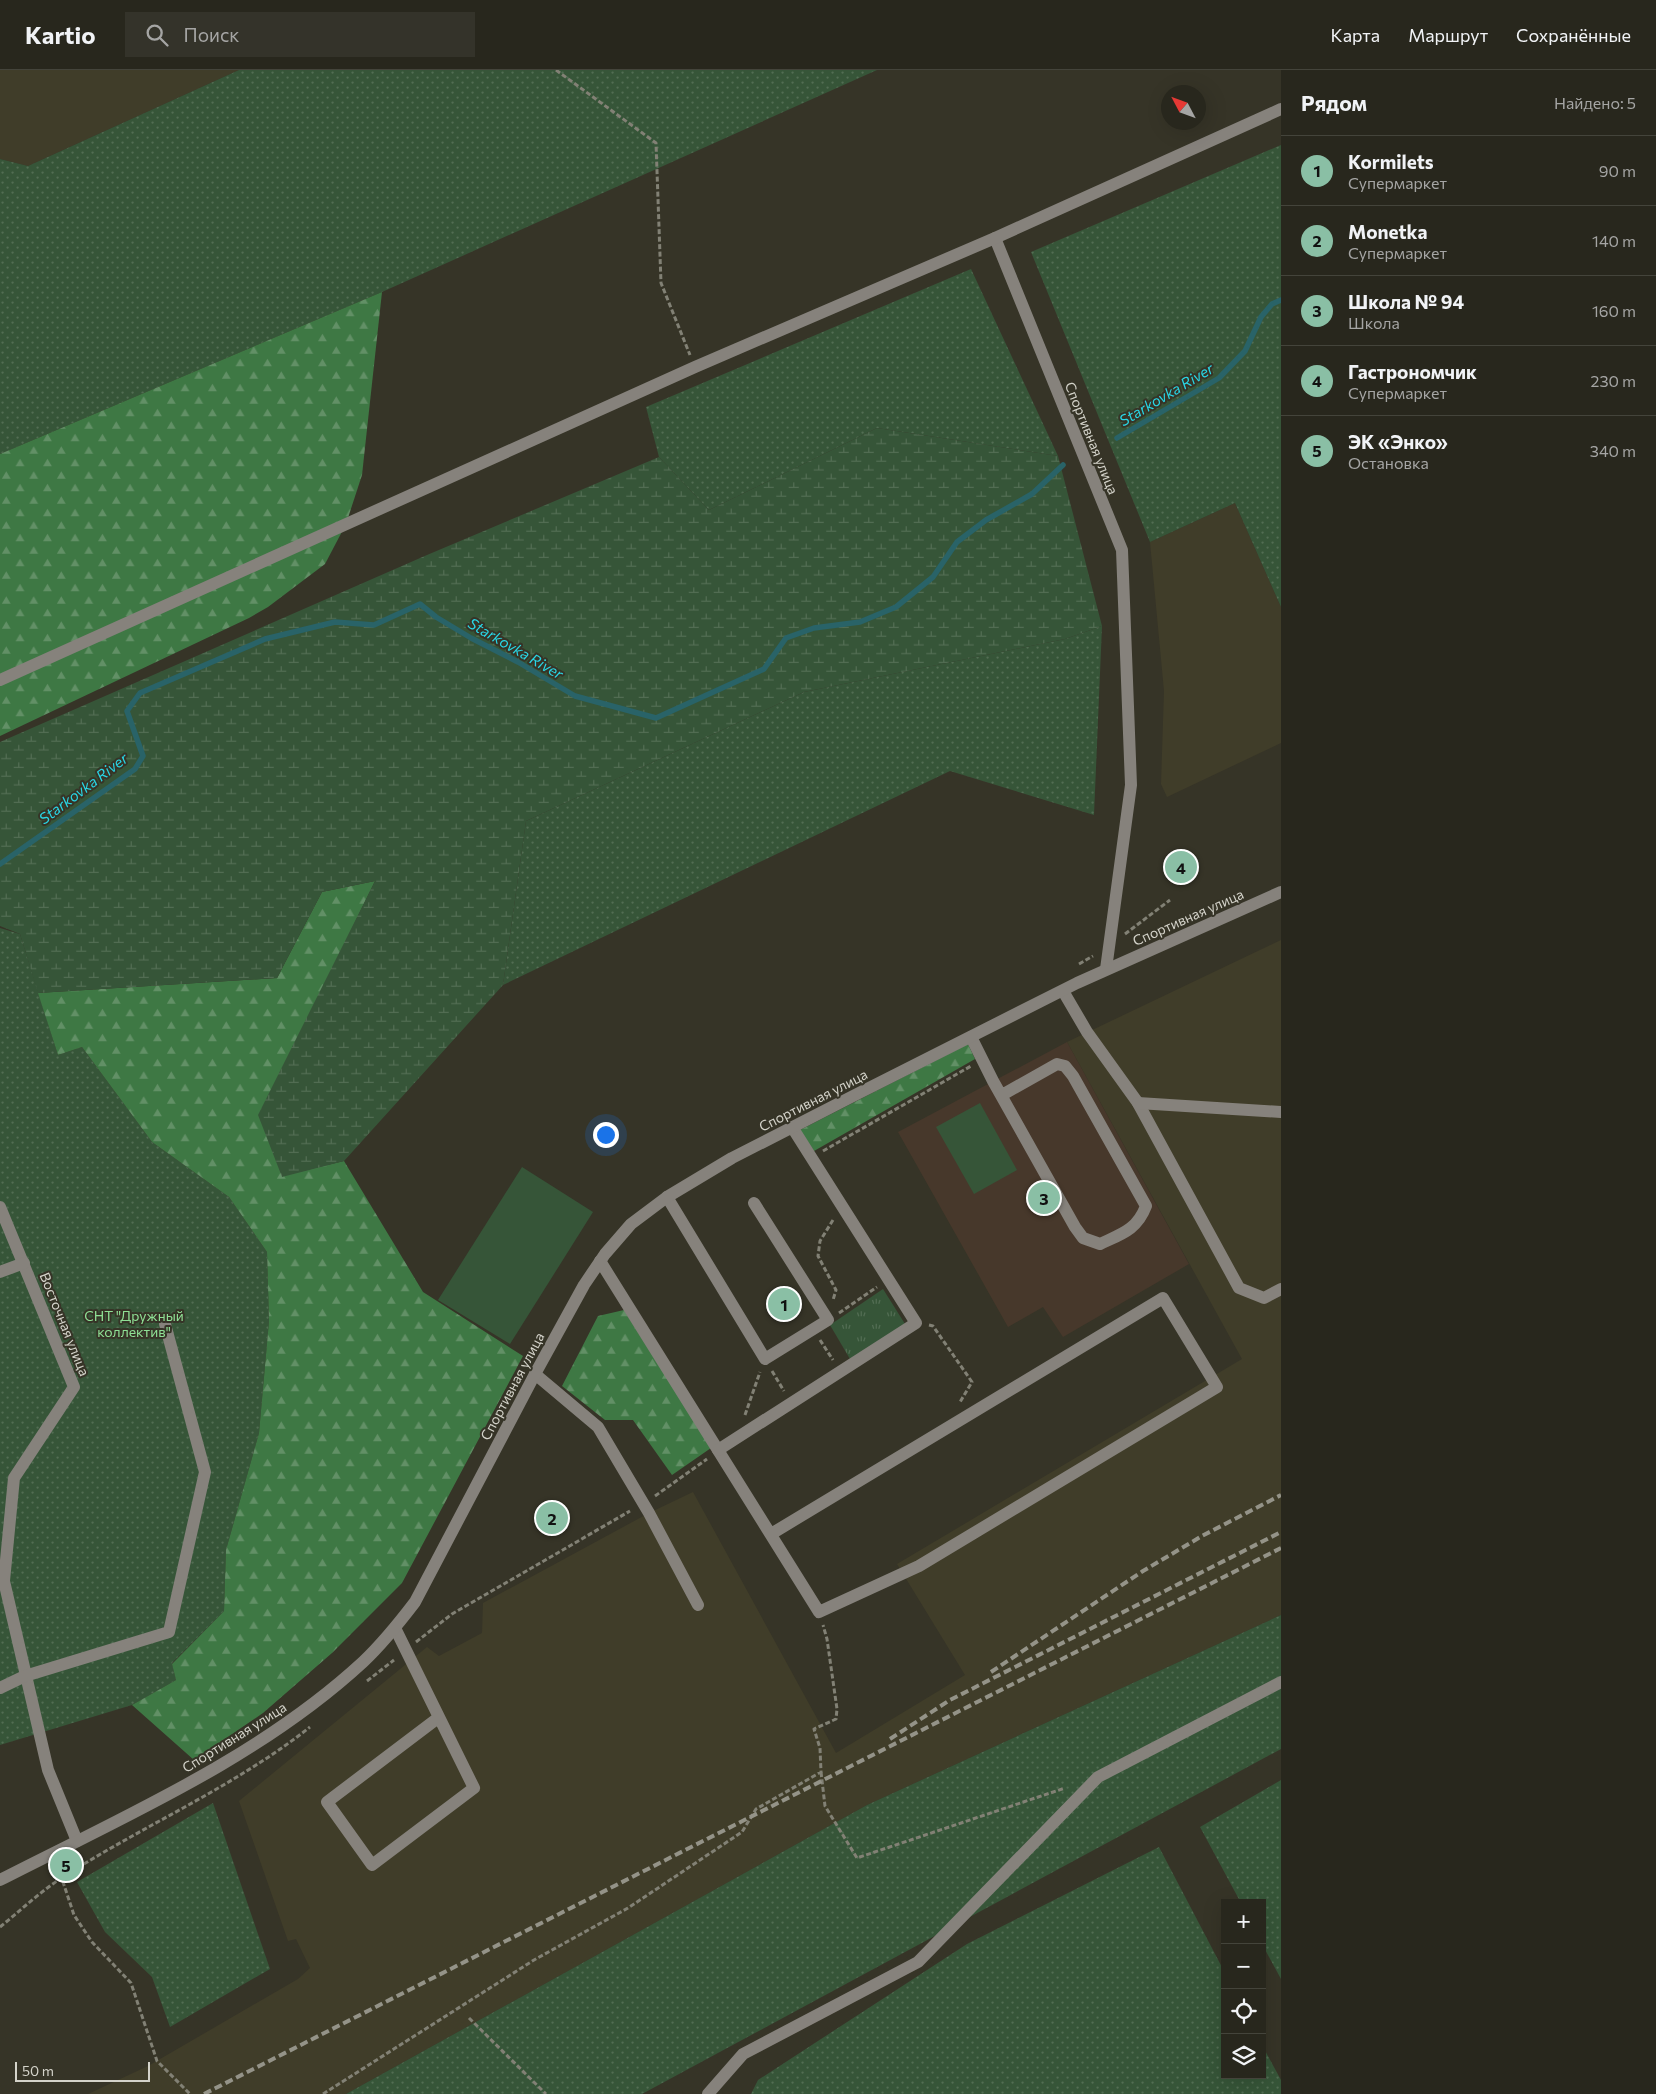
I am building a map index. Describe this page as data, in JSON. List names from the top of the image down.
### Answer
{
  "streets": {
    "street": ["Спортивная улица", "Восточная улица"]
  },
  "crossings": [
    ["Спортивная улица", "Восточная улица"]
  ],
  "water": ["Starkovka River"],
  "parks": ["СНТ \"Дружный коллектив\""],
  "scale_bar": "50 m",
  "north": "top left",
  "page": {
    "header": "Kartio",
    "search": "Поиск",
    "nav": ["Карта", "Маршрут", "Сохранённые"],
    "heading": ["Рядом", "Найдено: 5"],
    "list": [
      {
        "mark": "1",
        "name": "Kormilets",
        "note": "Супермаркет",
        "value": "90 m"
      },
      {
        "mark": "2",
        "name": "Monetka",
        "note": "Супермаркет",
        "value": "140 m"
      },
      {
        "mark": "3",
        "name": "Школа № 94",
        "note": "Школа",
        "value": "160 m"
      },
      {
        "mark": "4",
        "name": "Гастрономчик",
        "note": "Супермаркет",
        "value": "230 m"
      },
      {
        "mark": "5",
        "name": "ЭК «Энко»",
        "note": "Остановка",
        "value": "340 m"
      }
    ],
    "pins": [
      "4",
      "3",
      "1",
      "2",
      "5"
    ],
    "map_buttons": ["+", "−"],
    "scale": "50 m"
  }
}
